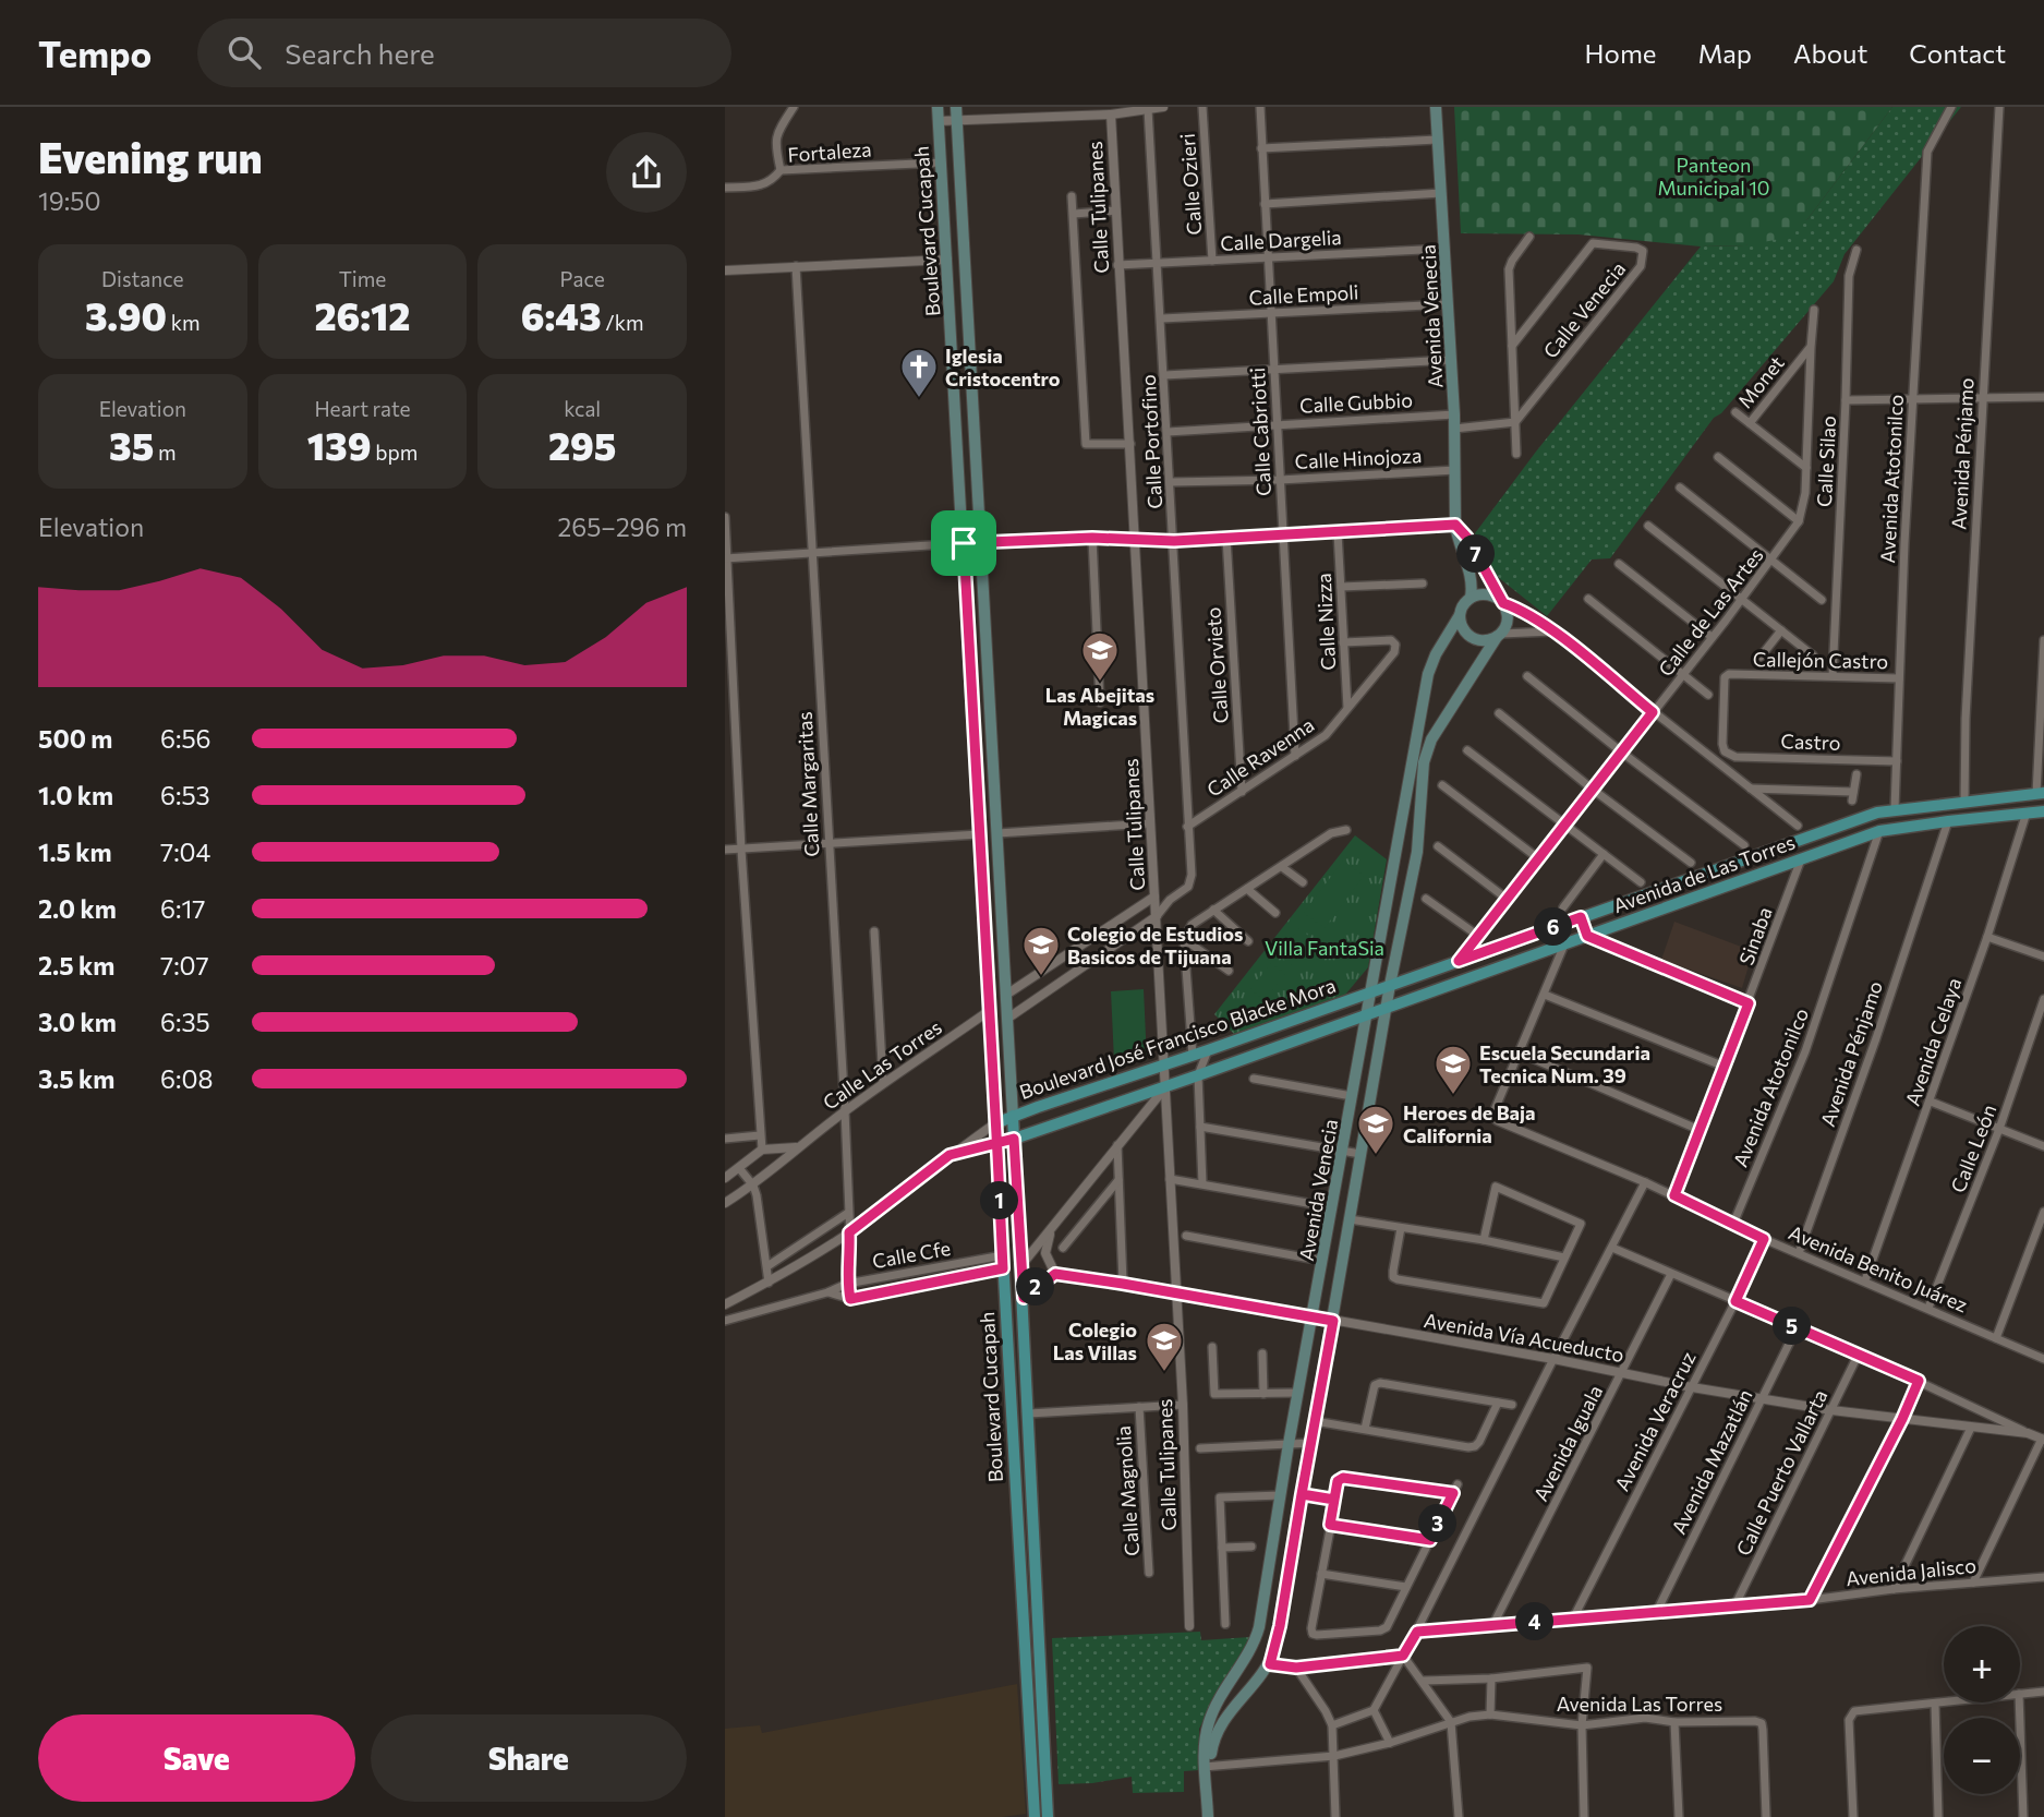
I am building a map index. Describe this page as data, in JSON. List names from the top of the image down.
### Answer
{
  "streets": {
    "main road": [
      "Boulevard Cucapah",
      "Avenida Venecia",
      "Avenida de Las Torres",
      "Boulevard José Francisco Blacke Mora"
    ],
    "street": [
      "Fortaleza",
      "Calle Ozieri",
      "Calle Tulipanes",
      "Calle Dargelia",
      "Calle Empoli",
      "Calle Venecia",
      "Monet",
      "Calle Gubbio",
      "Calle Cabriotti",
      "Calle Portofino",
      "Avenida Pénjamo",
      "Calle Hinojoza",
      "Calle Silao",
      "Avenida Atotonilco",
      "Calle de Las Artes",
      "Calle Nizza",
      "Callejón Castro",
      "Calle Orvieto",
      "Castro",
      "Calle Ravenna",
      "Calle Margaritas",
      "Sinaba",
      "Avenida Celaya",
      "Calle Las Torres",
      "Calle León",
      "Calle Cfe",
      "Avenida Benito Juárez",
      "Avenida Vía Acueducto",
      "Avenida Veracruz",
      "Avenida Iguala",
      "Avenida Mazatlán",
      "Calle Puerto Vallarta",
      "Calle Magnolia",
      "Avenida Jalisco",
      "Avenida Las Torres"
    ]
  },
  "crossings": [
    ["Fortaleza", "Boulevard Cucapah"],
    ["Calle Ozieri", "Calle Dargelia"],
    ["Calle Tulipanes", "Calle Dargelia"],
    ["Calle Tulipanes", "Calle Portofino"],
    ["Calle Tulipanes", "Boulevard José Francisco Blacke Mora"],
    ["Calle Tulipanes", "Avenida Vía Acueducto"],
    ["Calle Tulipanes", "Calle Magnolia"],
    ["Boulevard Cucapah", "Boulevard José Francisco Blacke Mora"],
    ["Boulevard Cucapah", "Calle Las Torres"],
    ["Boulevard Cucapah", "Calle Cfe"],
    ["Boulevard Cucapah", "Calle Magnolia"],
    ["Calle Dargelia", "Avenida Venecia"],
    ["Calle Dargelia", "Calle Cabriotti"],
    ["Calle Dargelia", "Calle Portofino"],
    ["Calle Empoli", "Avenida Venecia"],
    ["Calle Empoli", "Calle Cabriotti"],
    ["Calle Empoli", "Calle Portofino"],
    ["Avenida Venecia", "Calle Gubbio"],
    ["Avenida Venecia", "Calle Hinojoza"],
    ["Avenida Venecia", "Avenida de Las Torres"],
    ["Avenida Venecia", "Boulevard José Francisco Blacke Mora"],
    ["Avenida Venecia", "Avenida Vía Acueducto"],
    ["Avenida Venecia", "Avenida Las Torres"],
    ["Monet", "Calle de Las Artes"],
    ["Calle Gubbio", "Calle Cabriotti"],
    ["Calle Gubbio", "Calle Portofino"],
    ["Calle Cabriotti", "Calle Hinojoza"],
    ["Calle Cabriotti", "Calle Ravenna"],
    ["Calle Portofino", "Calle Hinojoza"],
    ["Calle Portofino", "Calle Ravenna"],
    ["Avenida Pénjamo", "Avenida de Las Torres"],
    ["Avenida Pénjamo", "Avenida Benito Juárez"],
    ["Calle Silao", "Callejón Castro"],
    ["Avenida Atotonilco", "Callejón Castro"],
    ["Avenida Atotonilco", "Castro"],
    ["Avenida Atotonilco", "Avenida de Las Torres"],
    ["Avenida Atotonilco", "Avenida Benito Juárez"],
    ["Calle de Las Artes", "Avenida de Las Torres"],
    ["Calle Nizza", "Calle Ravenna"],
    ["Callejón Castro", "Castro"],
    ["Calle Orvieto", "Calle Ravenna"],
    ["Calle Margaritas", "Calle Las Torres"],
    ["Calle Margaritas", "Calle Cfe"],
    ["Avenida de Las Torres", "Sinaba"],
    ["Avenida de Las Torres", "Boulevard José Francisco Blacke Mora"],
    ["Avenida de Las Torres", "Avenida Celaya"],
    ["Avenida de Las Torres", "Avenida Benito Juárez"],
    ["Sinaba", "Avenida Benito Juárez"],
    ["Avenida Celaya", "Avenida Benito Juárez"],
    ["Calle León", "Avenida Benito Juárez"],
    ["Avenida Benito Juárez", "Avenida Veracruz"],
    ["Avenida Vía Acueducto", "Avenida Veracruz"],
    ["Avenida Vía Acueducto", "Avenida Iguala"],
    ["Avenida Vía Acueducto", "Avenida Mazatlán"],
    ["Avenida Vía Acueducto", "Calle Puerto Vallarta"],
    ["Avenida Veracruz", "Avenida Jalisco"],
    ["Avenida Iguala", "Avenida Jalisco"],
    ["Avenida Mazatlán", "Avenida Jalisco"],
    ["Calle Puerto Vallarta", "Avenida Jalisco"]
  ],
  "parks": ["Panteon Municipal 10", "Villa FantaSia"],
  "places": {
    "church": ["Iglesia Cristocentro"],
    "school or university": [
      "Las Abejitas Magicas",
      "Colegio de Estudios Basicos de Tijuana",
      "Escuela Secundaria Tecnica Num. 39",
      "Heroes de Baja California",
      "Colegio Las Villas"
    ]
  },
  "page": {
    "header": "Tempo",
    "search": "Search here",
    "nav": [
      "Home",
      "Map",
      "About",
      "Contact"
    ],
    "heading": ["Evening run", "19:50"],
    "stats": [
      ["Distance", "3.90 km"],
      ["Time", "26:12"],
      ["Pace", "6:43 /km"],
      ["Elevation", "35 m"],
      ["Heart rate", "139 bpm"],
      ["kcal", "295"]
    ],
    "chart": ["Elevation", "265–296 m"],
    "pins": [
      "7",
      "6",
      "1",
      "2",
      "5",
      "3",
      "4"
    ],
    "list": [
      {
        "name": "500 m",
        "note": "6:56"
      },
      {
        "name": "1.0 km",
        "note": "6:53"
      },
      {
        "name": "1.5 km",
        "note": "7:04"
      },
      {
        "name": "2.0 km",
        "note": "6:17"
      },
      {
        "name": "2.5 km",
        "note": "7:07"
      },
      {
        "name": "3.0 km",
        "note": "6:35"
      },
      {
        "name": "3.5 km",
        "note": "6:08"
      }
    ],
    "map_buttons": ["+", "−"],
    "buttons": ["Save", "Share"]
  }
}
